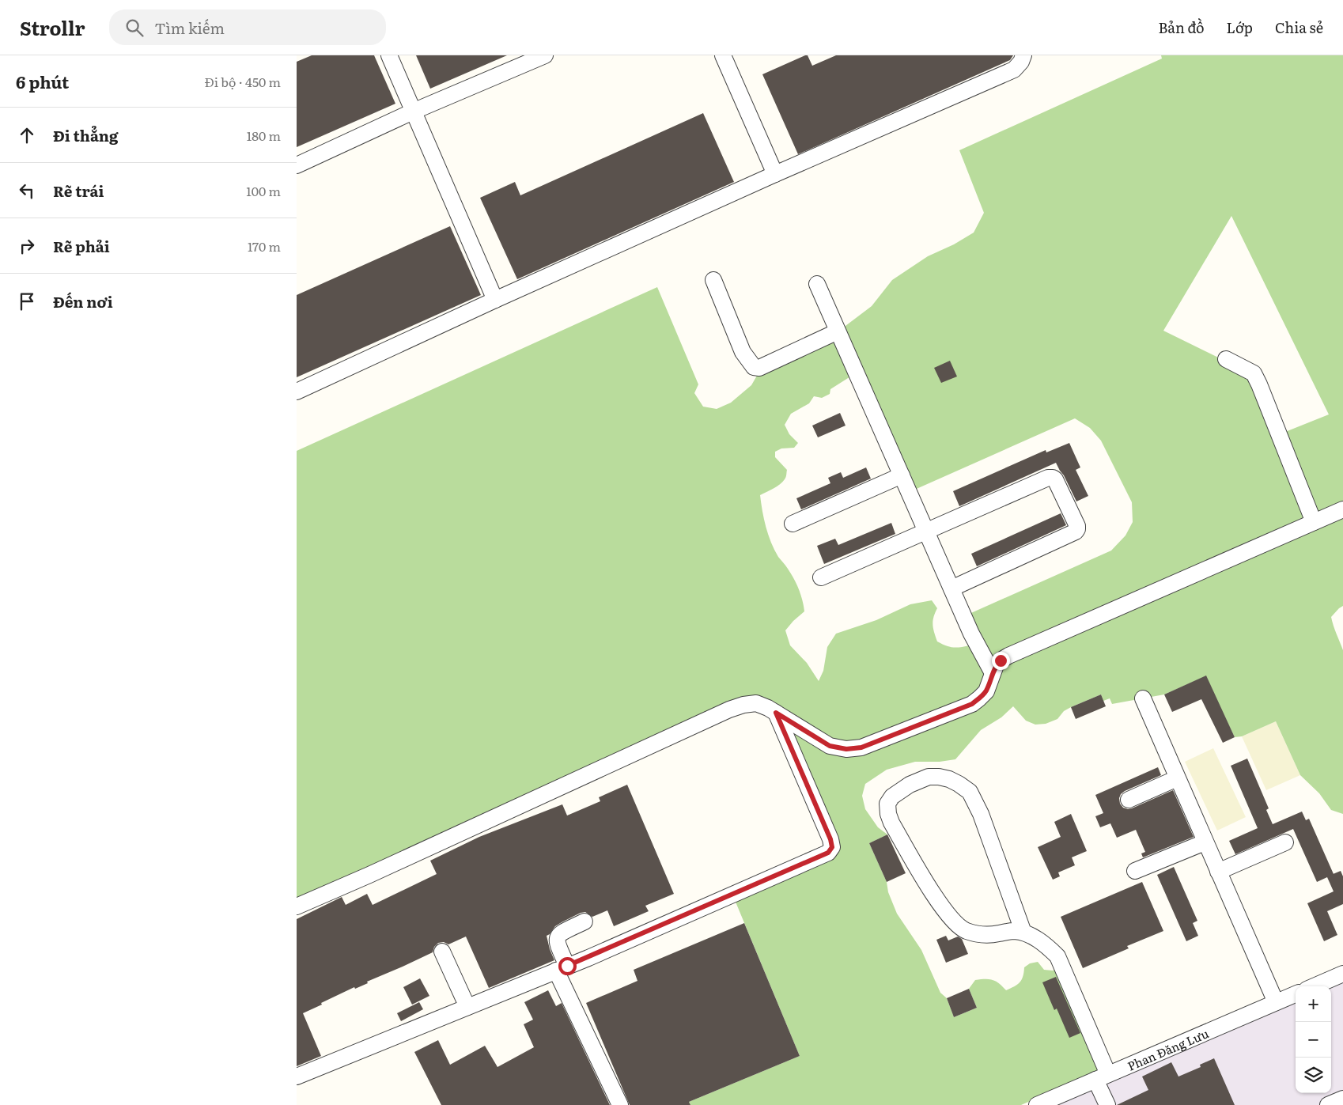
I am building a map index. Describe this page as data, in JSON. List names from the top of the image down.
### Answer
{
  "streets": {
    "street": ["Phan Đăng Lưu"]
  },
  "page": {
    "header": "Strollr",
    "search": "Tìm kiếm",
    "nav": ["Bản đồ", "Lớp", "Chia sẻ"],
    "heading": ["6 phút", "Đi bộ · 450 m"],
    "list": [
      ["Đi thẳng", "180 m"],
      ["Rẽ trái", "100 m"],
      ["Rẽ phải", "170 m"],
      "Đến nơi"
    ],
    "map_buttons": ["+", "−"]
  }
}
